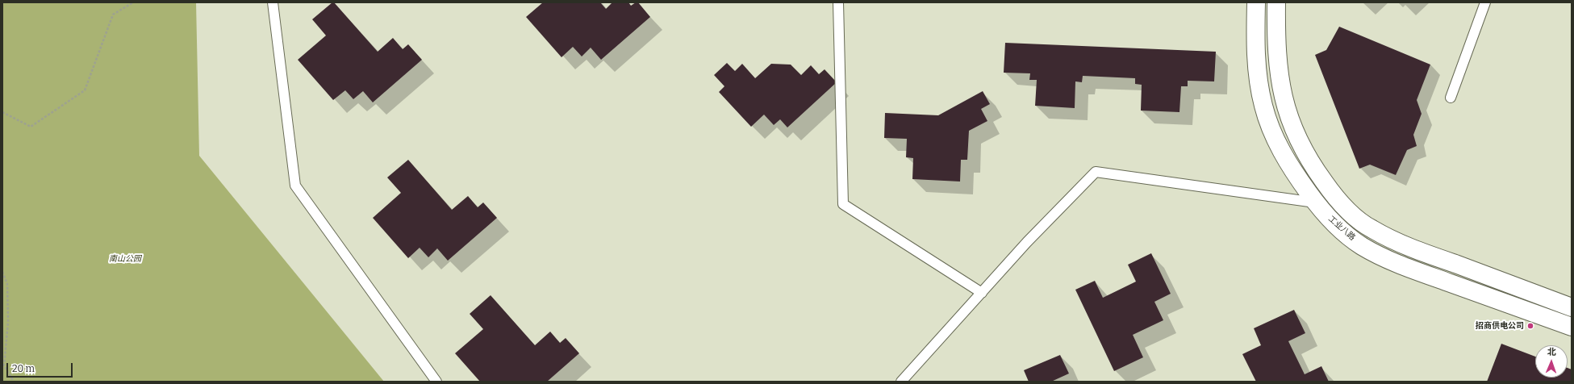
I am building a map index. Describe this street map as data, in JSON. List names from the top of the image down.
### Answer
{
  "streets": {
    "street": ["工业八路"]
  },
  "parks": ["南山公园"],
  "places": ["招商供电公司"],
  "scale_bar": "20 m",
  "north": "top"
}
